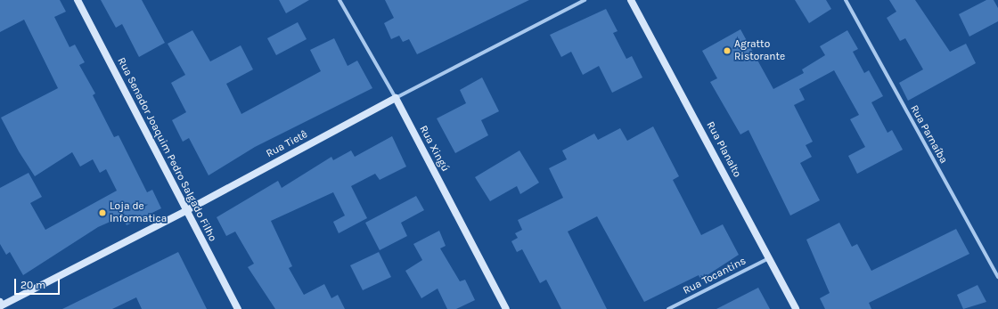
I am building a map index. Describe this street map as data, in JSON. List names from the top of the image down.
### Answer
{
  "streets": {
    "main road": [
      "Rua Tietê",
      "Rua Xingú",
      "Rua Senador Joaquim Pedro Salgado Filho",
      "Rua Planalto"
    ],
    "street": ["Rua Parnaíba", "Rua Tocantins"]
  },
  "crossings": [
    ["Rua Tietê", "Rua Xingú"],
    ["Rua Tietê", "Rua Senador Joaquim Pedro Salgado Filho"],
    ["Rua Planalto", "Rua Tocantins"]
  ],
  "places": ["Agratto Ristorante", "Loja de Informatica"],
  "scale_bar": "20 m"
}
